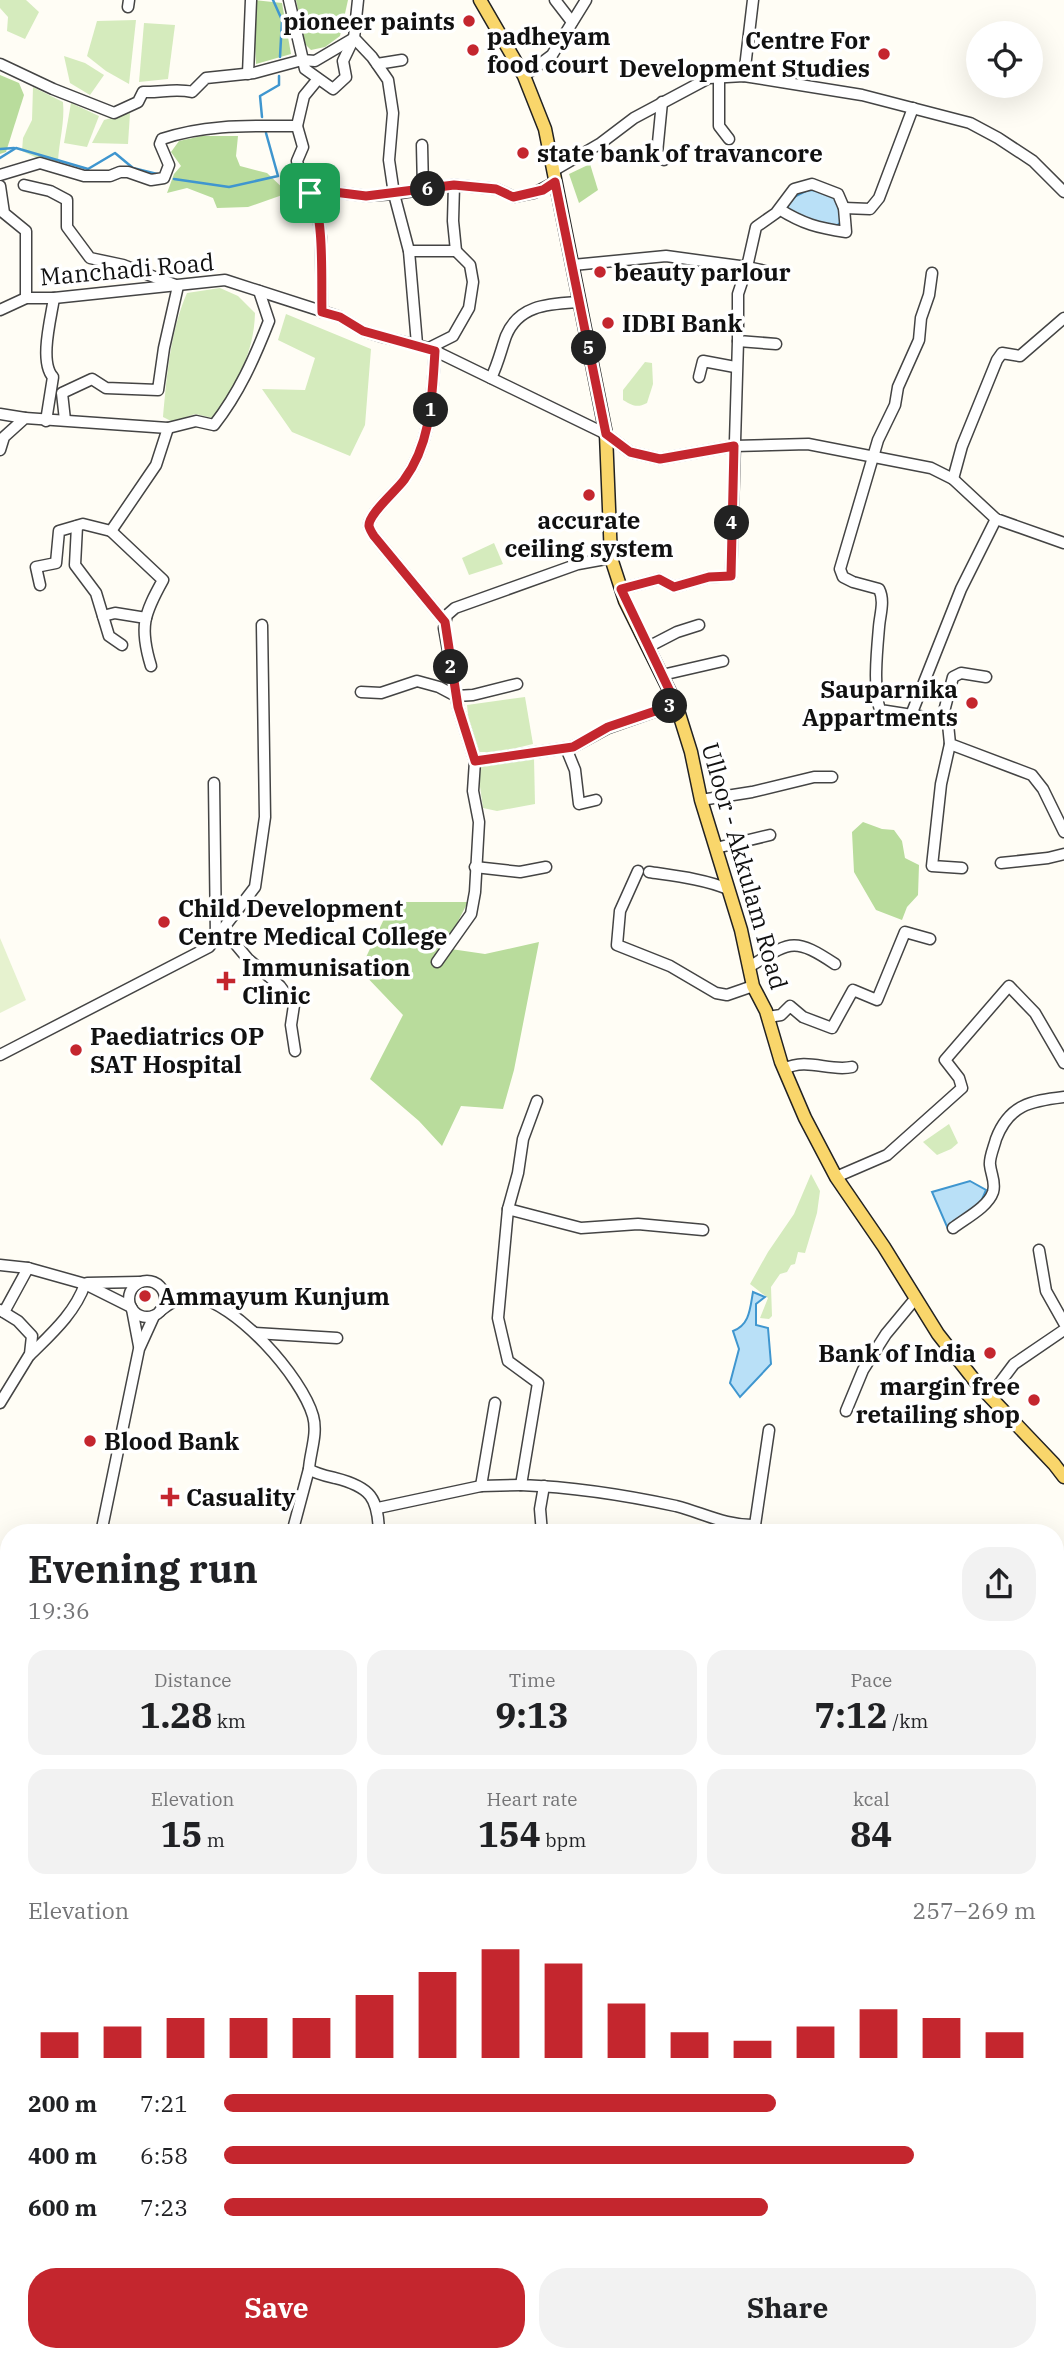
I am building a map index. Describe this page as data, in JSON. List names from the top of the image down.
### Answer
{
  "streets": {
    "main road": ["Ulloor - Akkulam Road"],
    "street": ["Manchadi Road"]
  },
  "crossings": [
    ["Manchadi Road", "Ulloor - Akkulam Road"]
  ],
  "places": {
    "other": [
      "pioneer paints",
      "padheyam food court",
      "Centre For Development Studies",
      "state bank of travancore",
      "beauty parlour",
      "IDBI Bank",
      "accurate ceiling system",
      "Sauparnika Appartments",
      "Child Development Centre Medical College",
      "Paediatrics OP SAT Hospital",
      "Ammayum Kunjum",
      "Bank of India",
      "margin free retailing shop",
      "Blood Bank"
    ],
    "health": ["Immunisation Clinic", "Casuality"]
  },
  "page": {
    "pins": [
      "6",
      "5",
      "1",
      "4",
      "2",
      "3"
    ],
    "heading": ["Evening run", "19:36"],
    "stats": [
      ["Distance", "1.28 km"],
      ["Time", "9:13"],
      ["Pace", "7:12 /km"],
      ["Elevation", "15 m"],
      ["Heart rate", "154 bpm"],
      ["kcal", "84"]
    ],
    "chart": ["Elevation", "257–269 m"],
    "list": [
      {
        "name": "200 m",
        "note": "7:21"
      },
      {
        "name": "400 m",
        "note": "6:58"
      },
      {
        "name": "600 m",
        "note": "7:23"
      }
    ],
    "buttons": ["Save", "Share"]
  }
}
